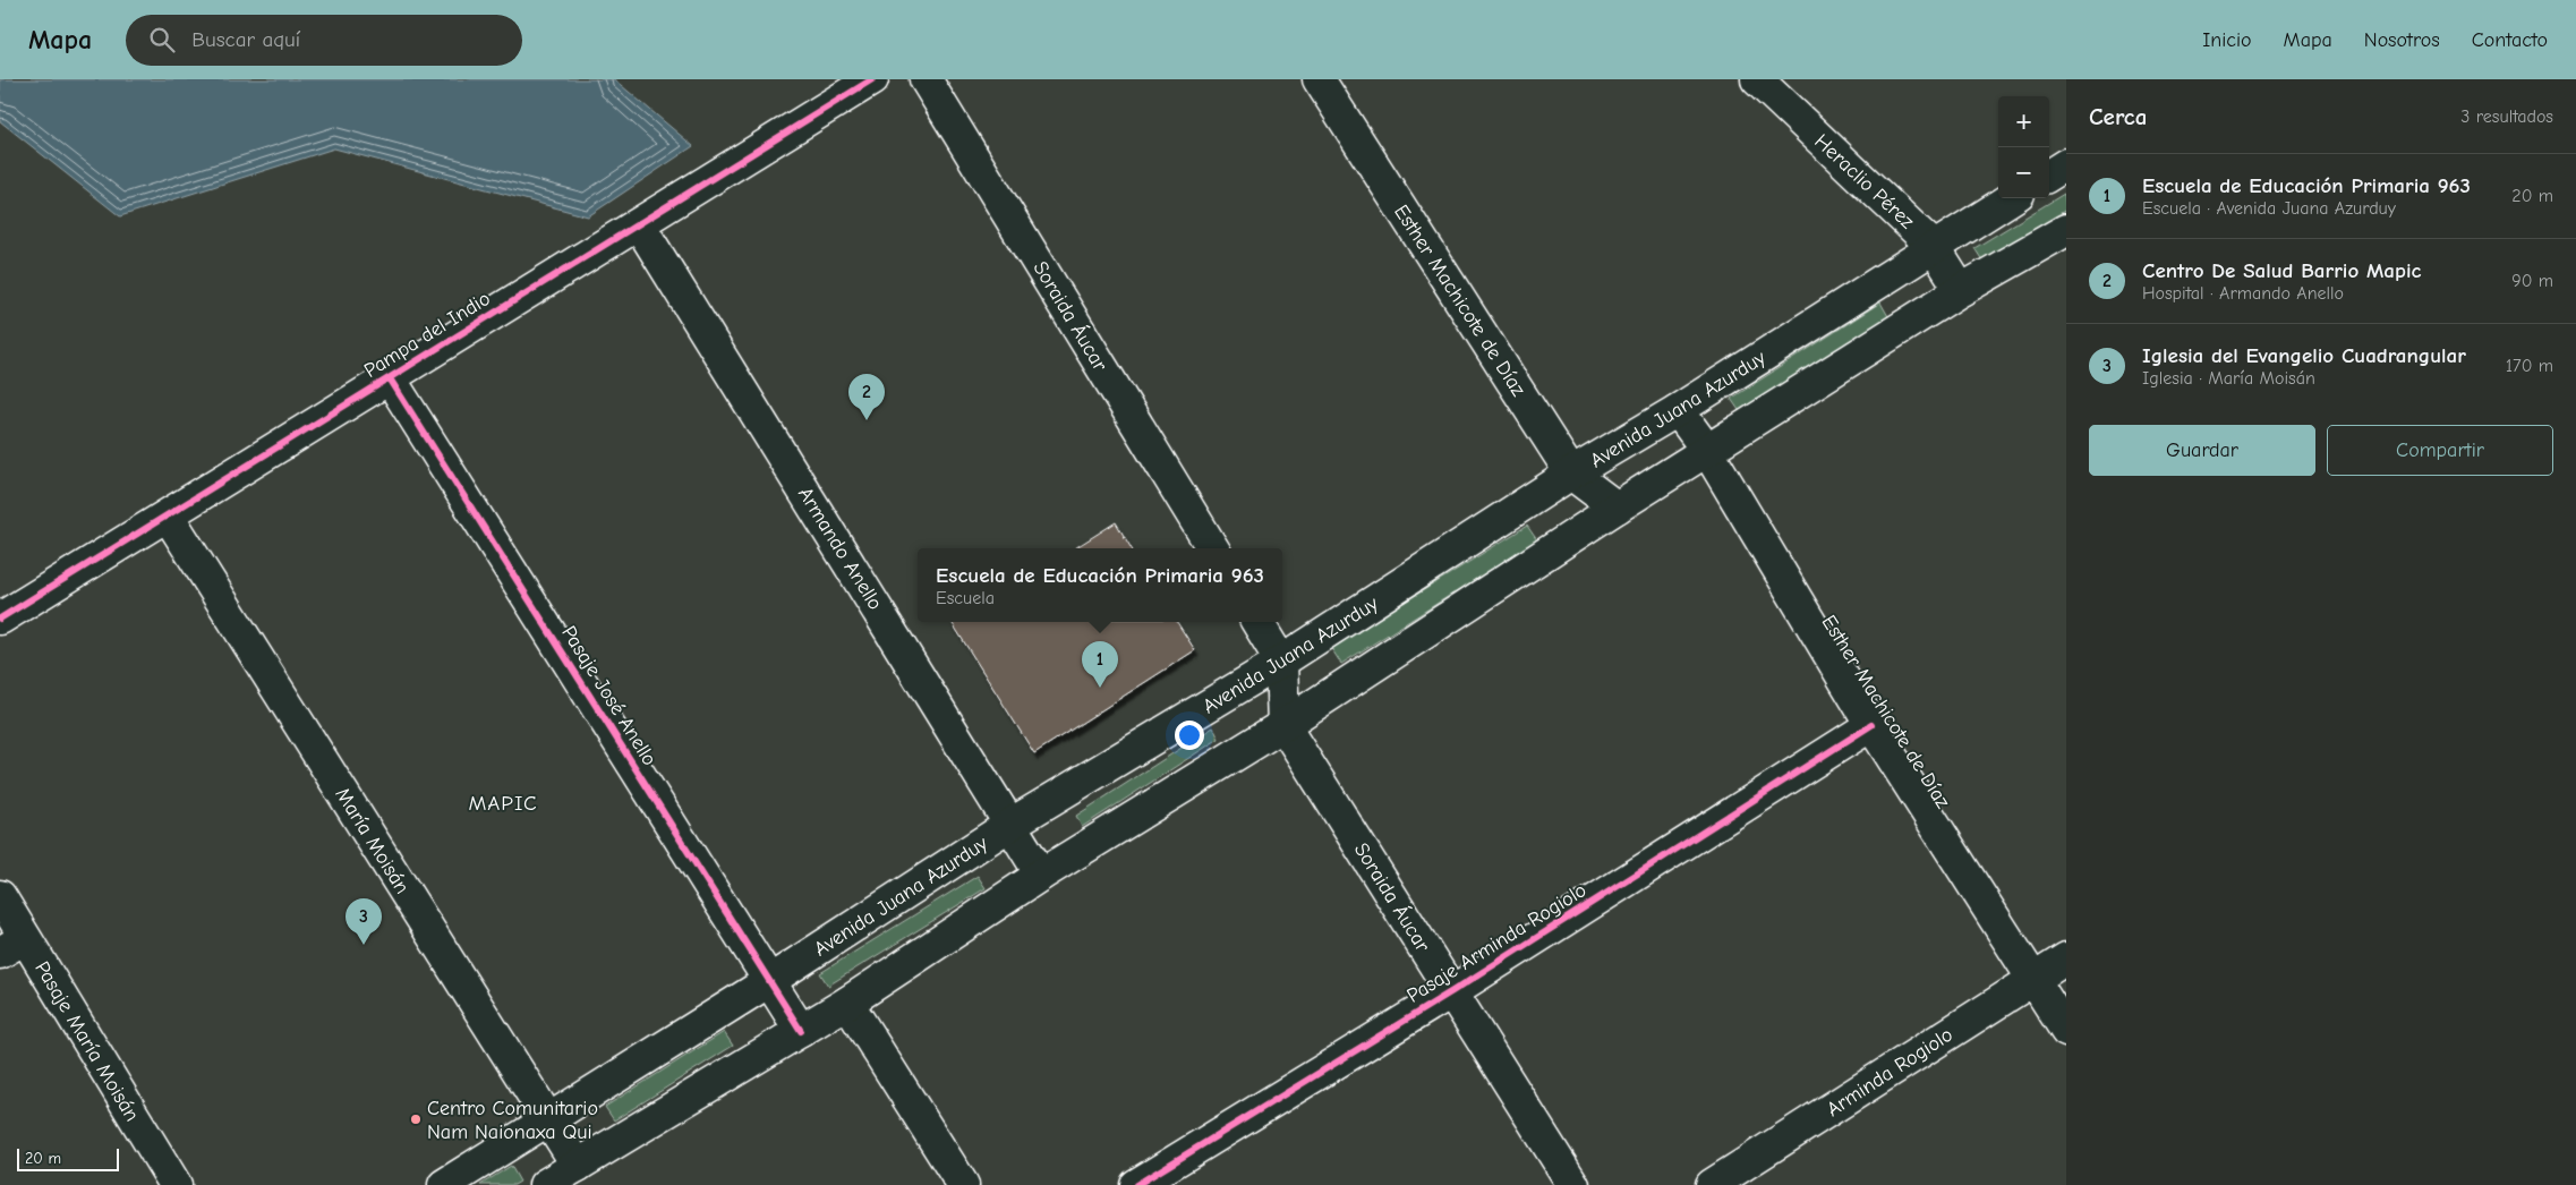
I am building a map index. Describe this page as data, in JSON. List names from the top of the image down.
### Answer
{
  "streets": {
    "street": [
      "Heraclio Pérez",
      "Esther Machicote de Díaz",
      "Soraida Áucar",
      "Pampa del Indio",
      "Avenida Juana Azurduy",
      "Armando Anello",
      "Pasaje José Anello",
      "María Moisán",
      "Pasaje Arminda Rogiolo",
      "Pasaje María Moisán",
      "Arminda Rogiolo"
    ]
  },
  "crossings": [
    ["Heraclio Pérez", "Avenida Juana Azurduy"],
    ["Esther Machicote de Díaz", "Avenida Juana Azurduy"],
    ["Esther Machicote de Díaz", "Pasaje Arminda Rogiolo"],
    ["Esther Machicote de Díaz", "Arminda Rogiolo"],
    ["Soraida Áucar", "Pasaje Arminda Rogiolo"],
    ["Pampa del Indio", "Armando Anello"],
    ["Pampa del Indio", "Pasaje José Anello"],
    ["Pampa del Indio", "María Moisán"],
    ["Avenida Juana Azurduy", "Armando Anello"],
    ["Avenida Juana Azurduy", "Pasaje José Anello"],
    ["Avenida Juana Azurduy", "María Moisán"]
  ],
  "districts": ["MAPIC"],
  "places": ["Centro Comunitario Nam Naionaxa Qui"],
  "scale_bar": "20 m",
  "page": {
    "header": "Mapa",
    "search": "Buscar aquí",
    "nav": [
      "Inicio",
      "Mapa",
      "Nosotros",
      "Contacto"
    ],
    "heading": ["Cerca", "3 resultados"],
    "map_buttons": ["+", "−"],
    "list": [
      {
        "mark": "1",
        "name": "Escuela de Educación Primaria 963",
        "note": "Escuela · Avenida Juana Azurduy",
        "value": "20 m"
      },
      {
        "mark": "2",
        "name": "Centro De Salud Barrio Mapic",
        "note": "Hospital · Armando Anello",
        "value": "90 m"
      },
      {
        "mark": "3",
        "name": "Iglesia del Evangelio Cuadrangular",
        "note": "Iglesia · María Moisán",
        "value": "170 m"
      }
    ],
    "pins": ["2", "1", "3"],
    "buttons": ["Guardar", "Compartir"],
    "popup": ["Escuela de Educación Primaria 963", "Escuela"],
    "scale": "20 m"
  }
}
